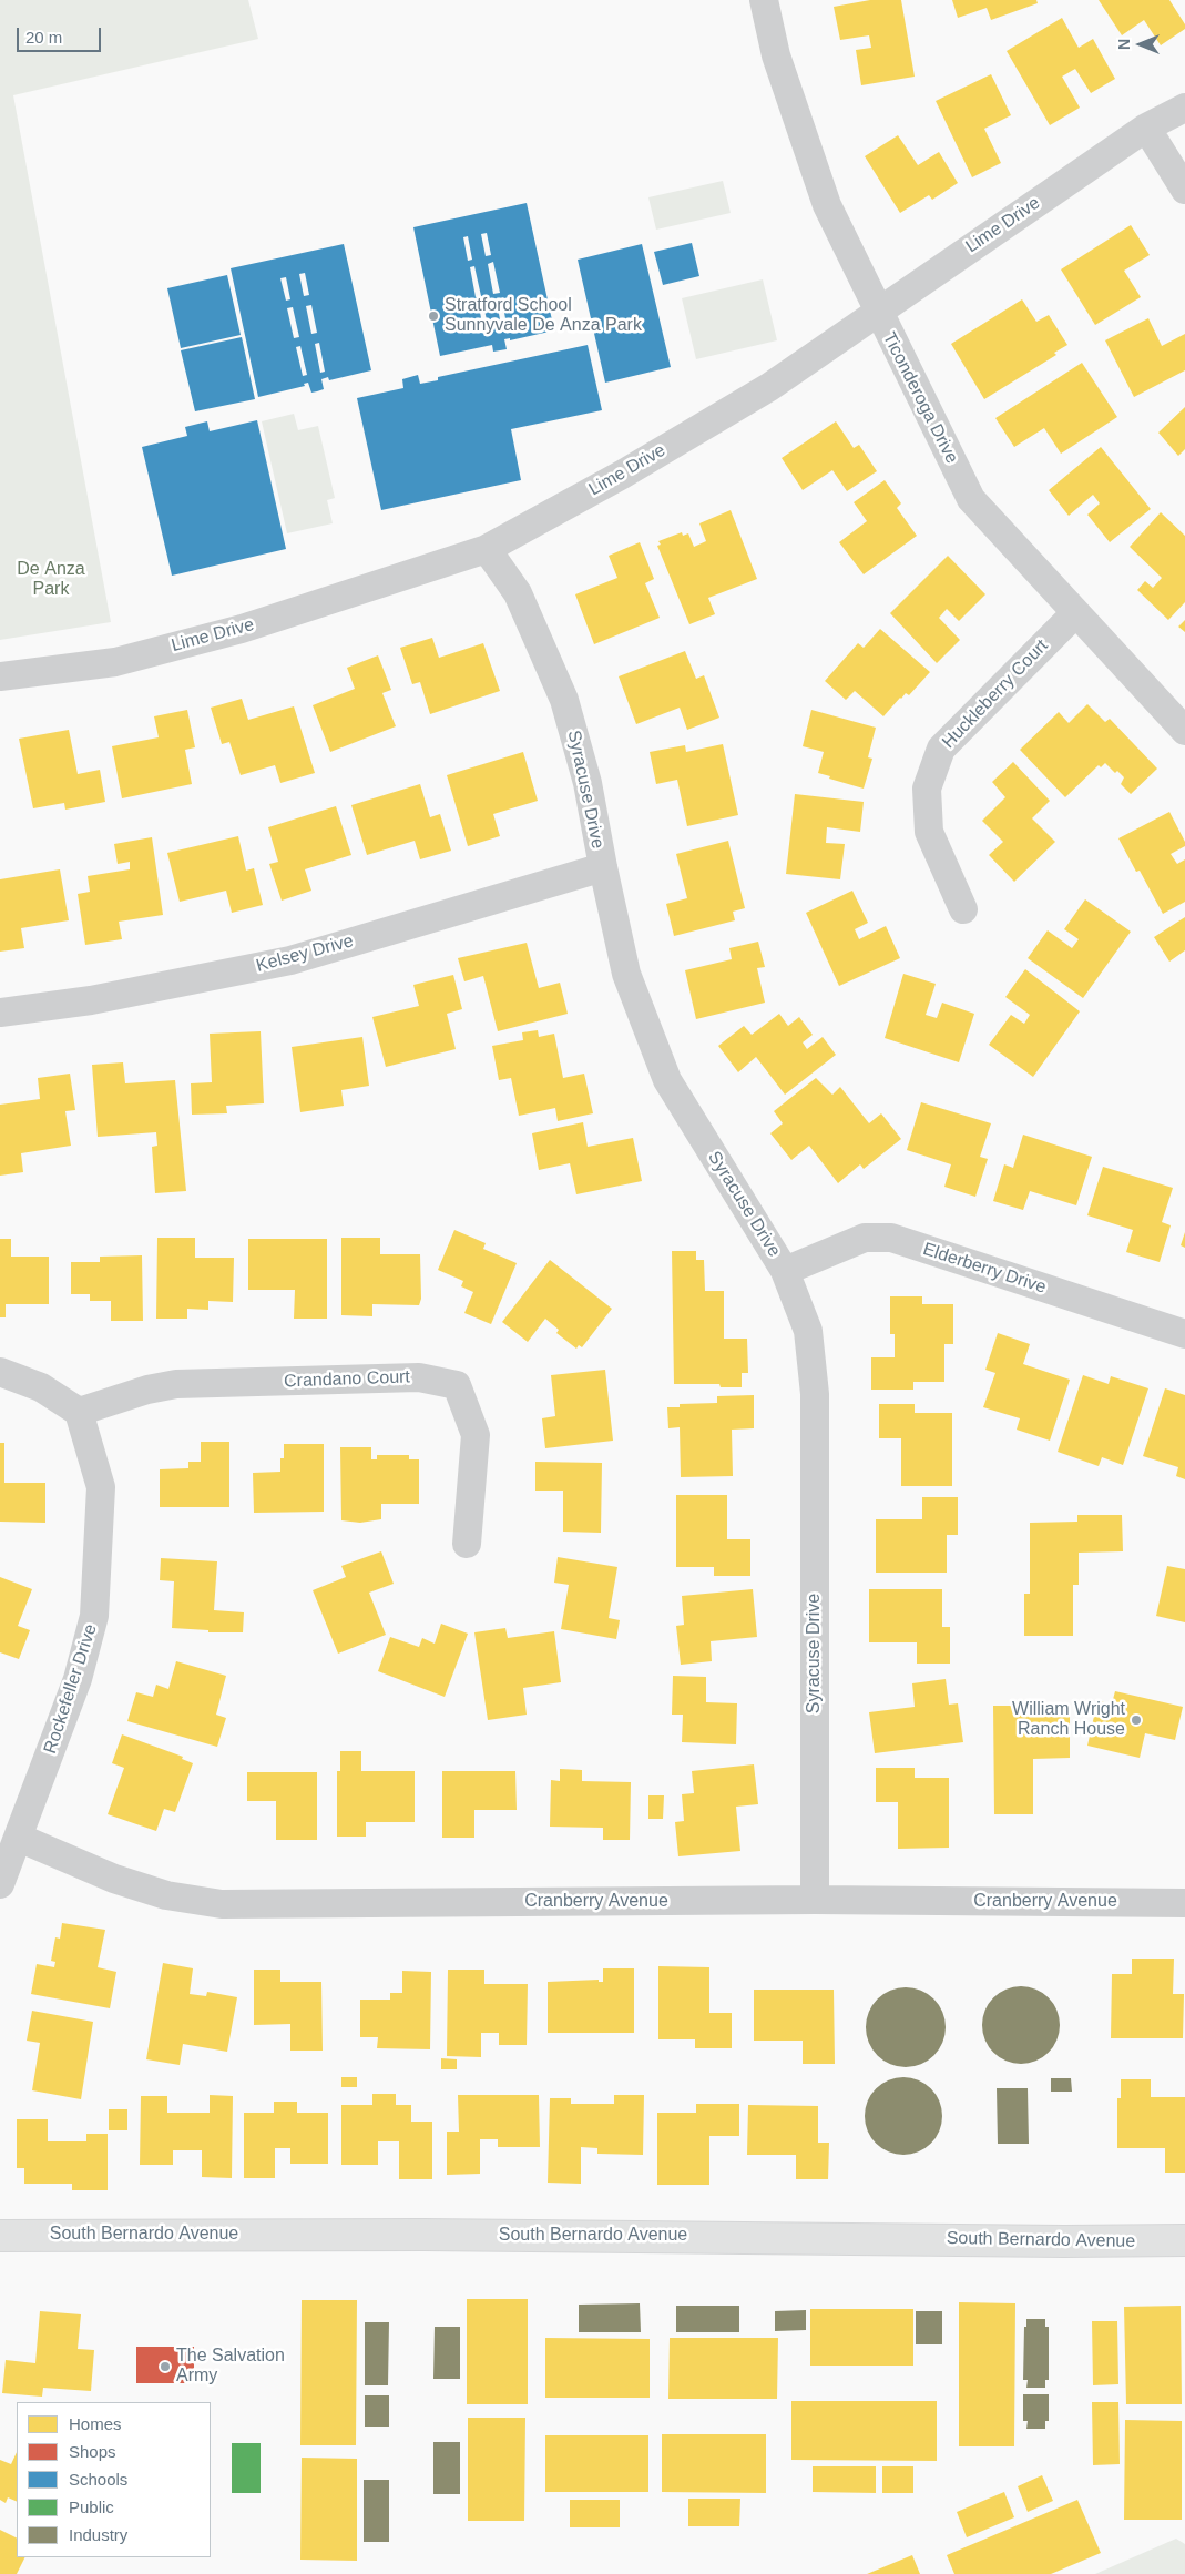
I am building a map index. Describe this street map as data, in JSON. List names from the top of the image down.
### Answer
{
  "streets": {
    "street": [
      "Lime Drive",
      "Ticonderoga Drive",
      "Huckleberry Court",
      "Syracuse Drive",
      "Kelsey Drive",
      "Elderberry Drive",
      "Crandano Court",
      "Rockefeller Drive",
      "Cranberry Avenue",
      "South Bernardo Avenue"
    ]
  },
  "crossings": [
    ["Lime Drive", "Ticonderoga Drive"],
    ["Lime Drive", "Syracuse Drive"],
    ["Ticonderoga Drive", "Huckleberry Court"],
    ["Syracuse Drive", "Kelsey Drive"],
    ["Syracuse Drive", "Elderberry Drive"],
    ["Syracuse Drive", "Cranberry Avenue"],
    ["Crandano Court", "Rockefeller Drive"],
    ["Rockefeller Drive", "Cranberry Avenue"]
  ],
  "parks": ["De Anza Park"],
  "places": ["Stratford School Sunnyvale De Anza Park", "William Wright Ranch House", "The Salvation Army"],
  "legend": [
    "Homes",
    "Shops",
    "Schools",
    "Public",
    "Industry"
  ],
  "scale_bar": "20 m",
  "north": "left"
}
